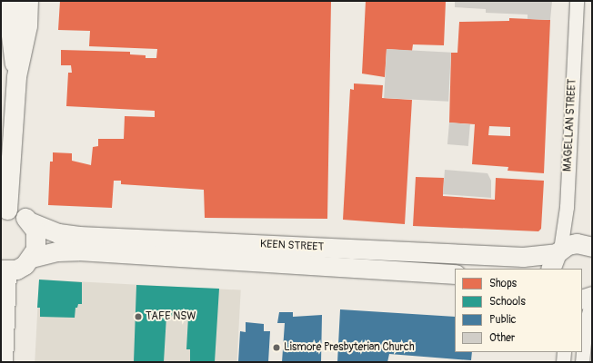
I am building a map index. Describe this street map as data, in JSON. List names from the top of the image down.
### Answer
{
  "streets": {
    "street": ["MAGELLAN STREET", "KEEN STREET"]
  },
  "crossings": [
    ["MAGELLAN STREET", "KEEN STREET"]
  ],
  "places": ["TAFE NSW", "Lismore Presbyterian Church"],
  "legend": [
    "Shops",
    "Schools",
    "Public",
    "Other"
  ]
}
